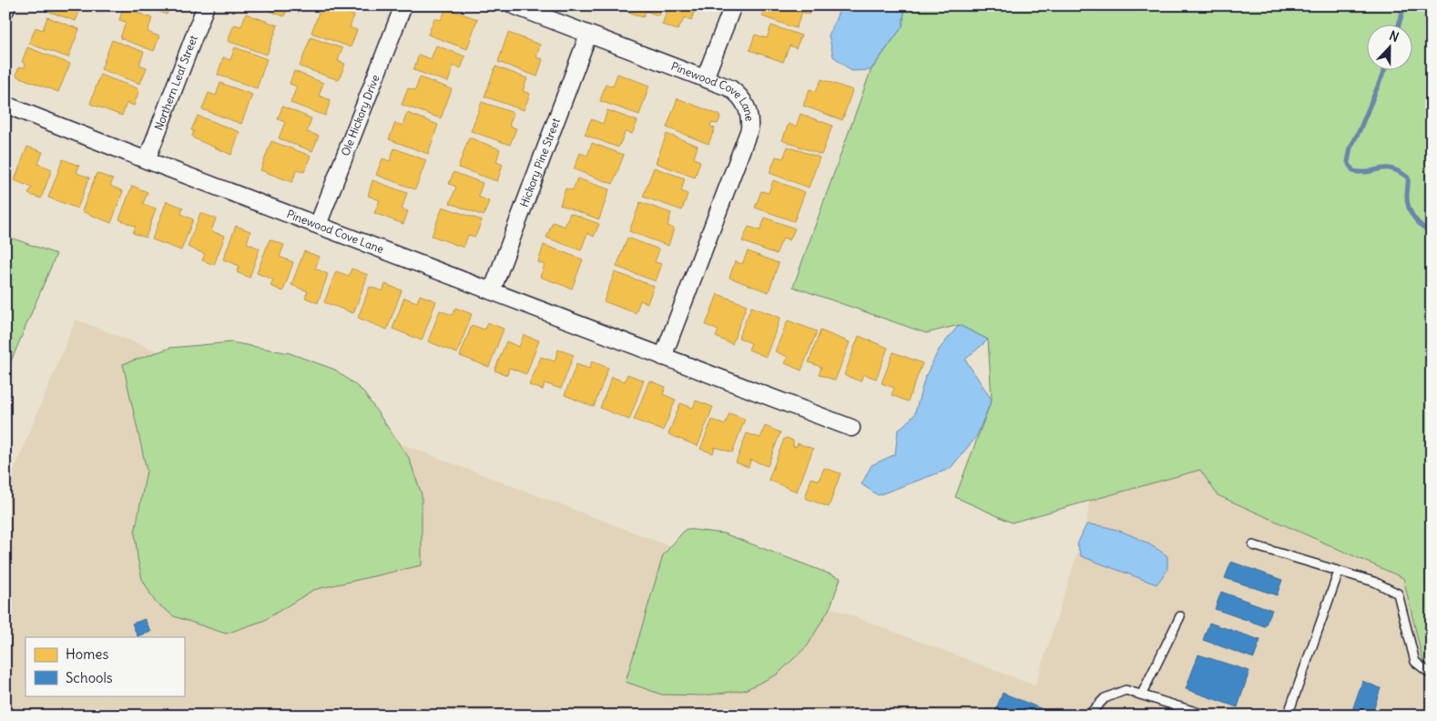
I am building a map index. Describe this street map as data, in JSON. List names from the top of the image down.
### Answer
{
  "streets": {
    "street": [
      "Northern Leaf Street",
      "Pinewood Cove Lane",
      "Ole Hickory Drive",
      "Hickory Pine Street"
    ]
  },
  "crossings": [
    ["Northern Leaf Street", "Pinewood Cove Lane"],
    ["Pinewood Cove Lane", "Ole Hickory Drive"],
    ["Pinewood Cove Lane", "Hickory Pine Street"]
  ],
  "legend": ["Homes", "Schools"],
  "north": "top"
}
